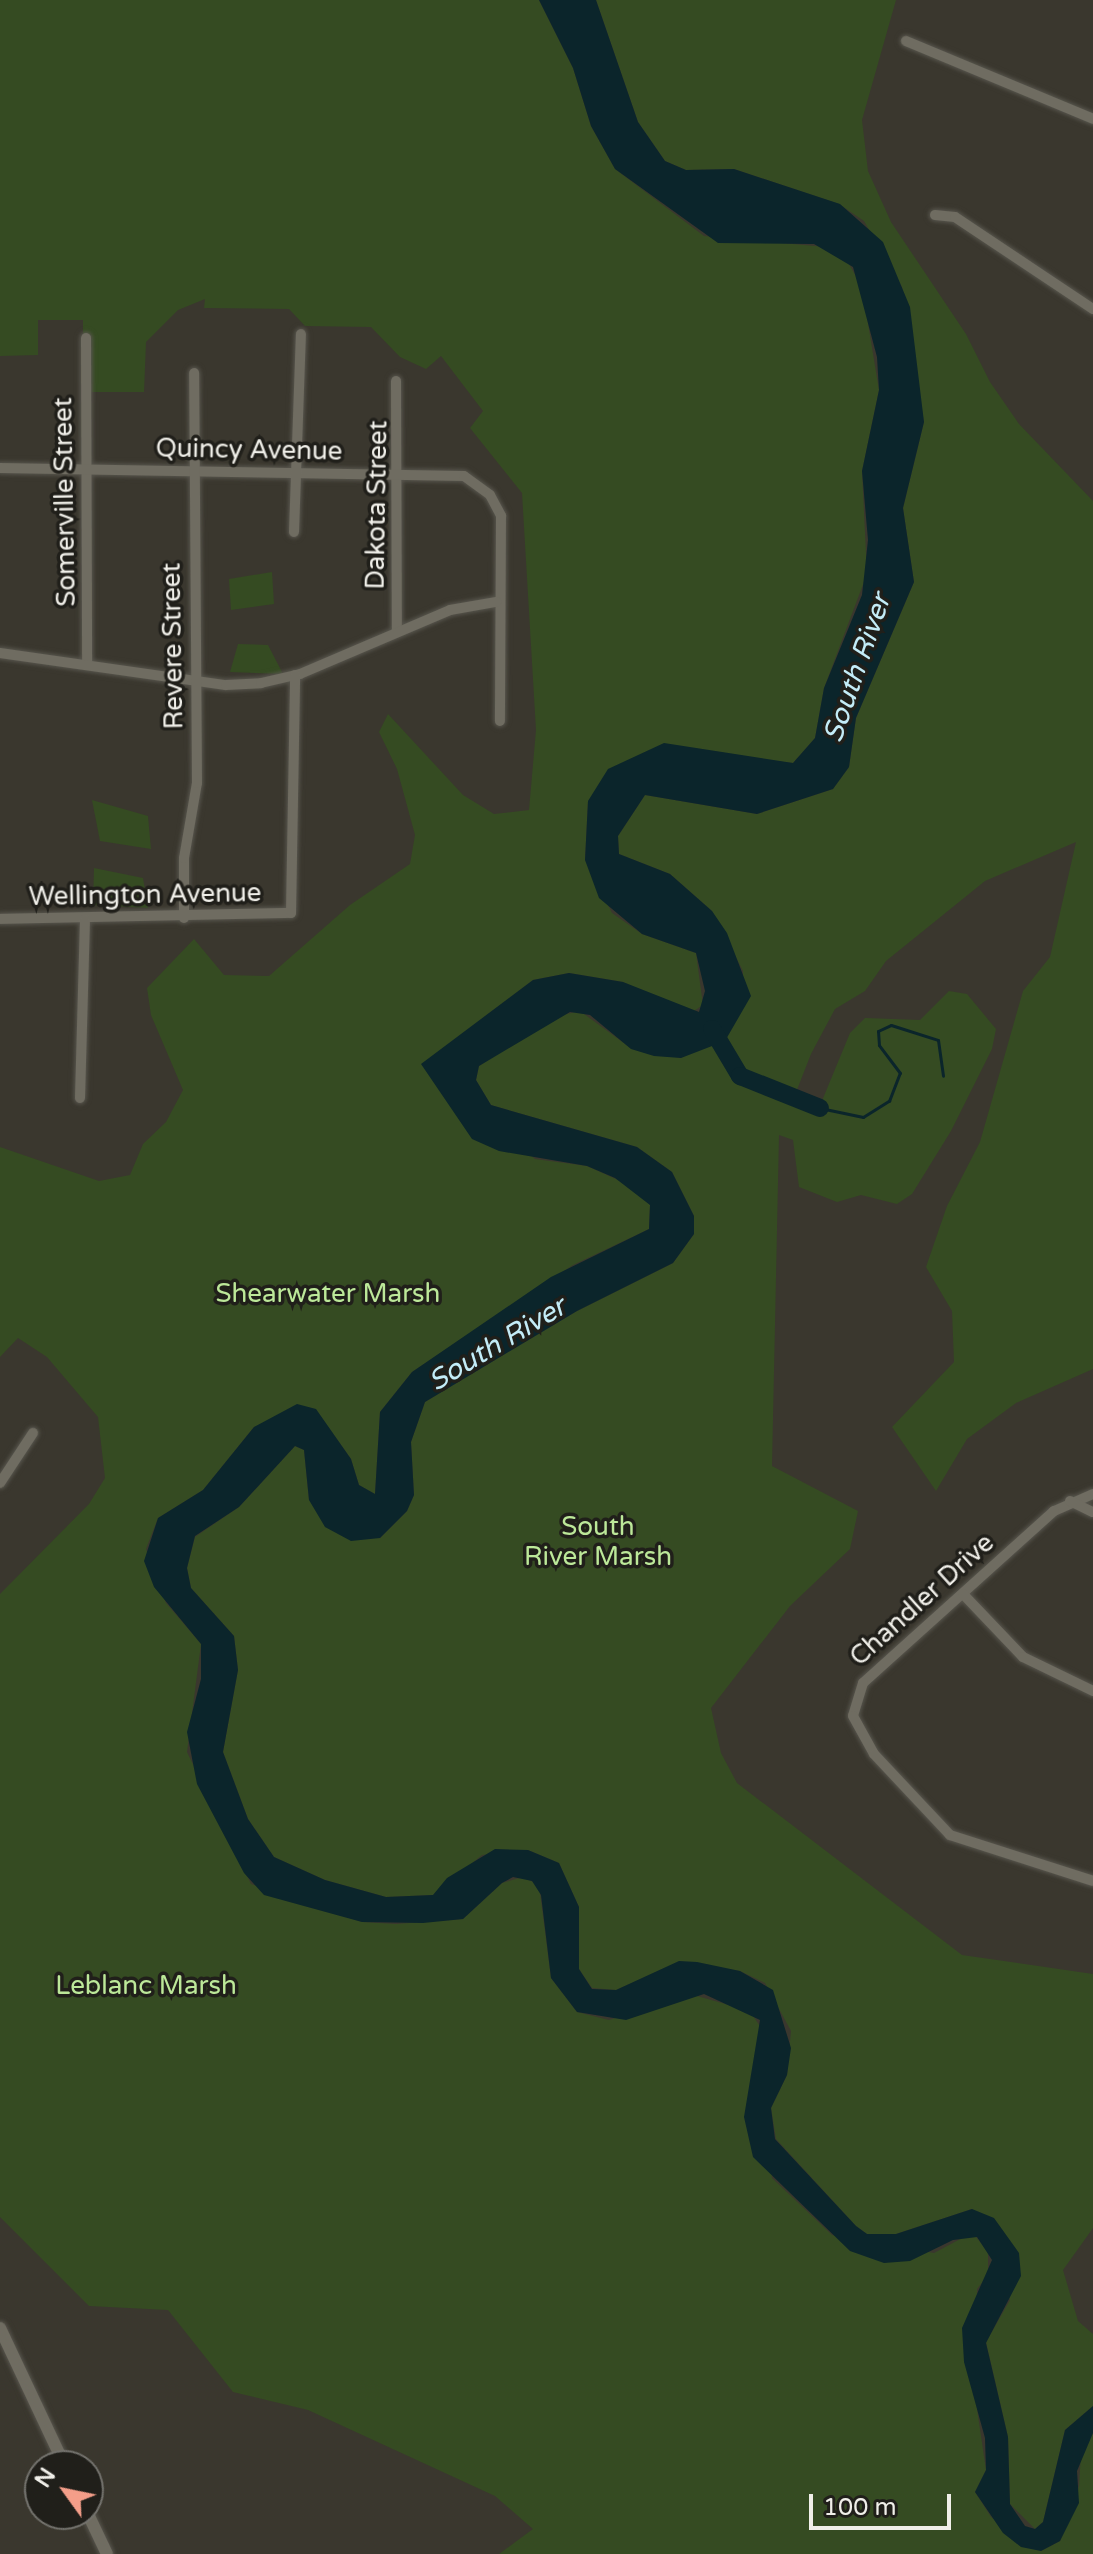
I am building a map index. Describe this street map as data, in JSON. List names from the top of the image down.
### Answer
{
  "streets": {
    "street": [
      "Quincy Avenue",
      "Somerville Street",
      "Dakota Street",
      "Revere Street",
      "Wellington Avenue",
      "Chandler Drive"
    ]
  },
  "crossings": [
    ["Quincy Avenue", "Somerville Street"],
    ["Quincy Avenue", "Dakota Street"],
    ["Quincy Avenue", "Revere Street"],
    ["Revere Street", "Wellington Avenue"]
  ],
  "water": ["South River"],
  "parks": ["Shearwater Marsh", "South River Marsh", "Leblanc Marsh"],
  "scale_bar": "100 m",
  "north": "top left"
}
